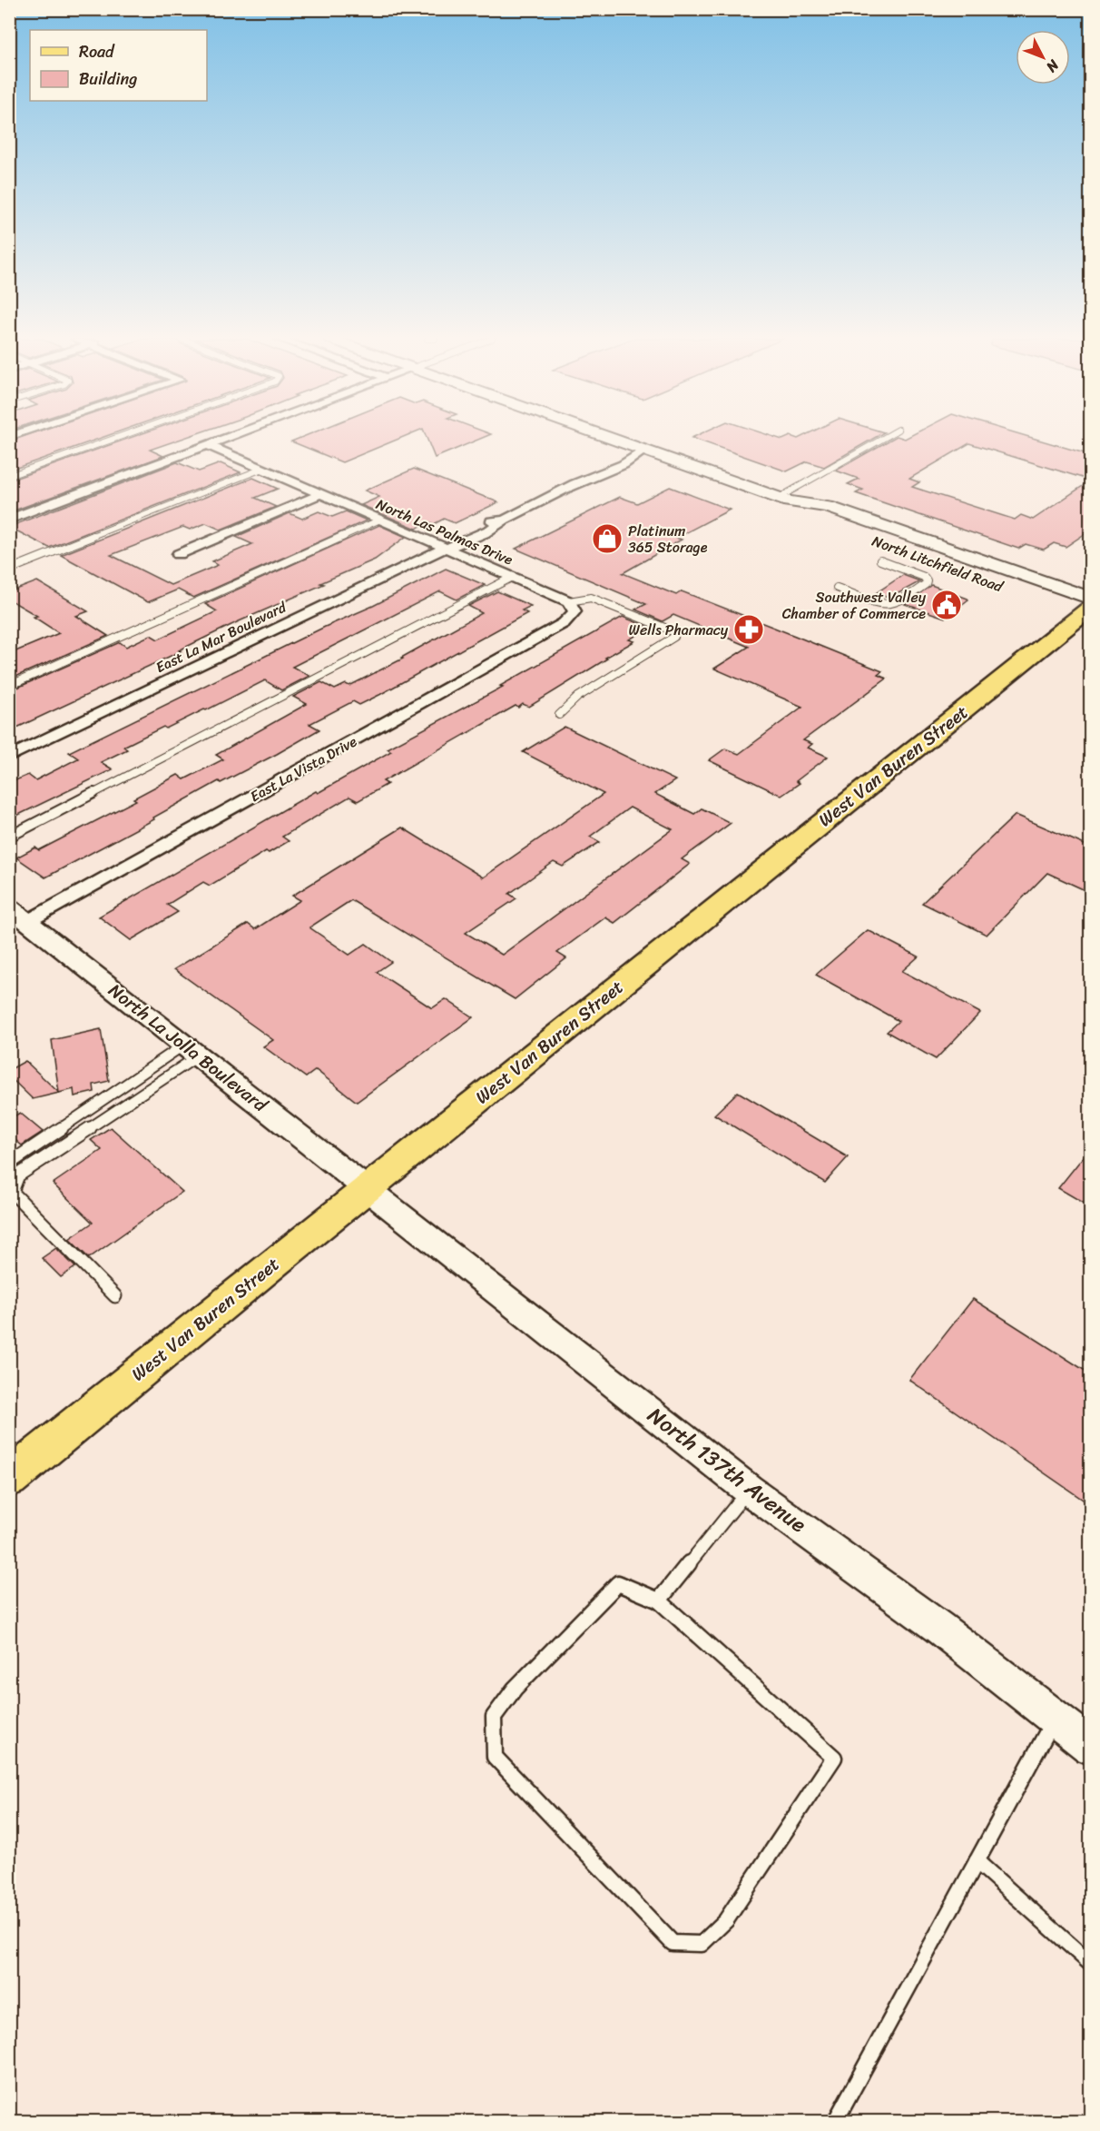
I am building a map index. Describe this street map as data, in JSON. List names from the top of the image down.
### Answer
{
  "streets": {
    "main road": ["North Litchfield Road", "West Van Buren Street"],
    "street": [
      "North Las Palmas Drive",
      "East La Mar Boulevard",
      "East La Vista Drive",
      "North La Jolla Boulevard",
      "North 137th Avenue"
    ]
  },
  "crossings": [
    ["North Las Palmas Drive", "East La Mar Boulevard"],
    ["North Las Palmas Drive", "East La Vista Drive"],
    ["North Litchfield Road", "East La Mar Boulevard"],
    ["North Litchfield Road", "West Van Buren Street"],
    ["West Van Buren Street", "North La Jolla Boulevard"],
    ["West Van Buren Street", "North 137th Avenue"],
    ["East La Vista Drive", "North La Jolla Boulevard"],
    ["North La Jolla Boulevard", "North 137th Avenue"]
  ],
  "places": {
    "shop": ["Platinum 365 Storage"],
    "public building": ["Southwest Valley Chamber of Commerce"],
    "pharmacy": ["Wells Pharmacy"]
  },
  "legend": ["Road", "Building"],
  "north": "bottom right"
}
